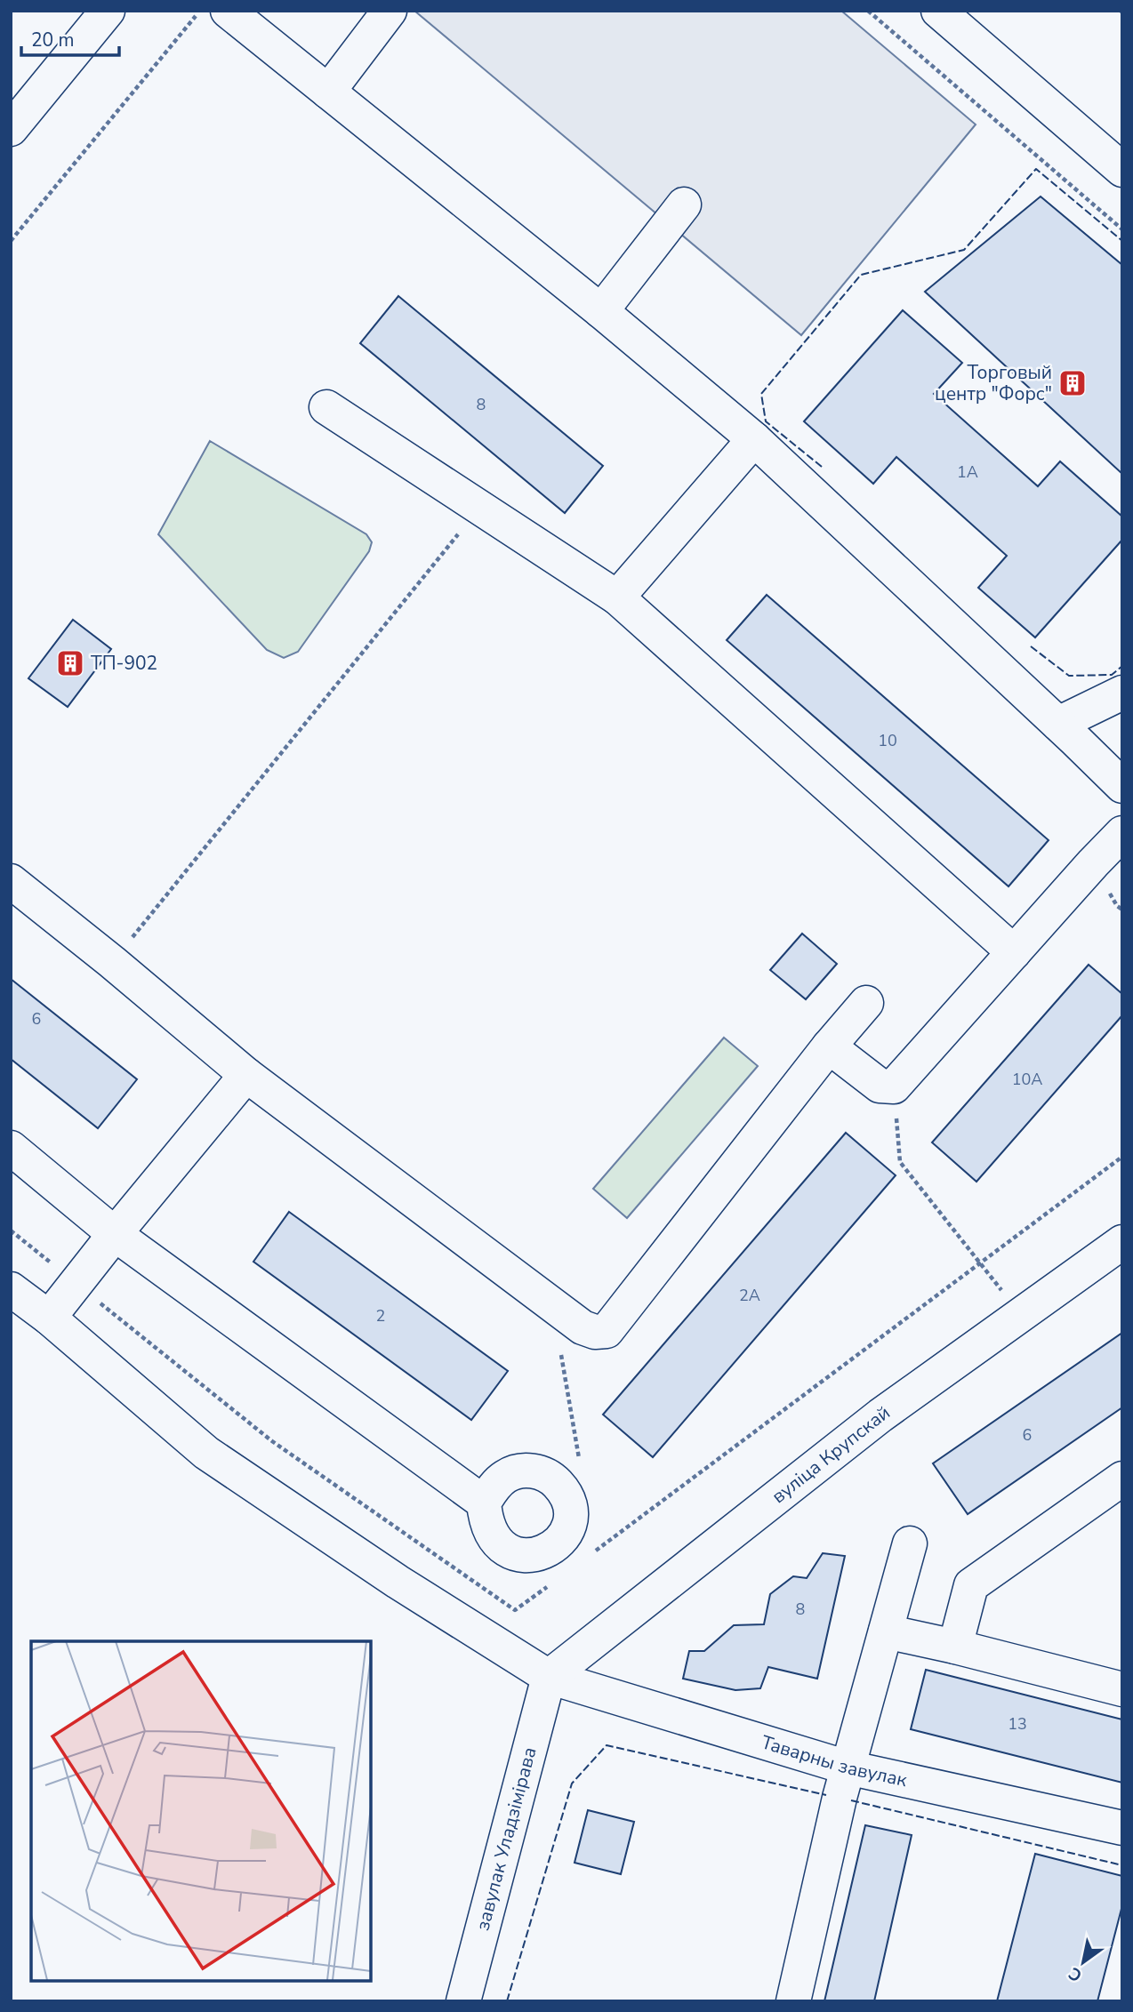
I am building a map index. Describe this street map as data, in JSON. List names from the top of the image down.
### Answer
{
  "streets": {
    "street": ["вуліца Крупскай", "Таварны завулак", "завулак Уладзімірава"]
  },
  "crossings": [
    ["вуліца Крупскай", "Таварны завулак"],
    ["вуліца Крупскай", "завулак Уладзімірава"],
    ["Таварны завулак", "завулак Уладзімірава"]
  ],
  "places": {
    "building": ["Торговый центр \"Форс\"", "ТП-902"]
  },
  "house_numbers": [
    "8",
    "1А",
    "10",
    "6",
    "10А",
    "2А",
    "2",
    "6",
    "8",
    "13"
  ],
  "scale_bar": "20 m",
  "north": "bottom left"
}
